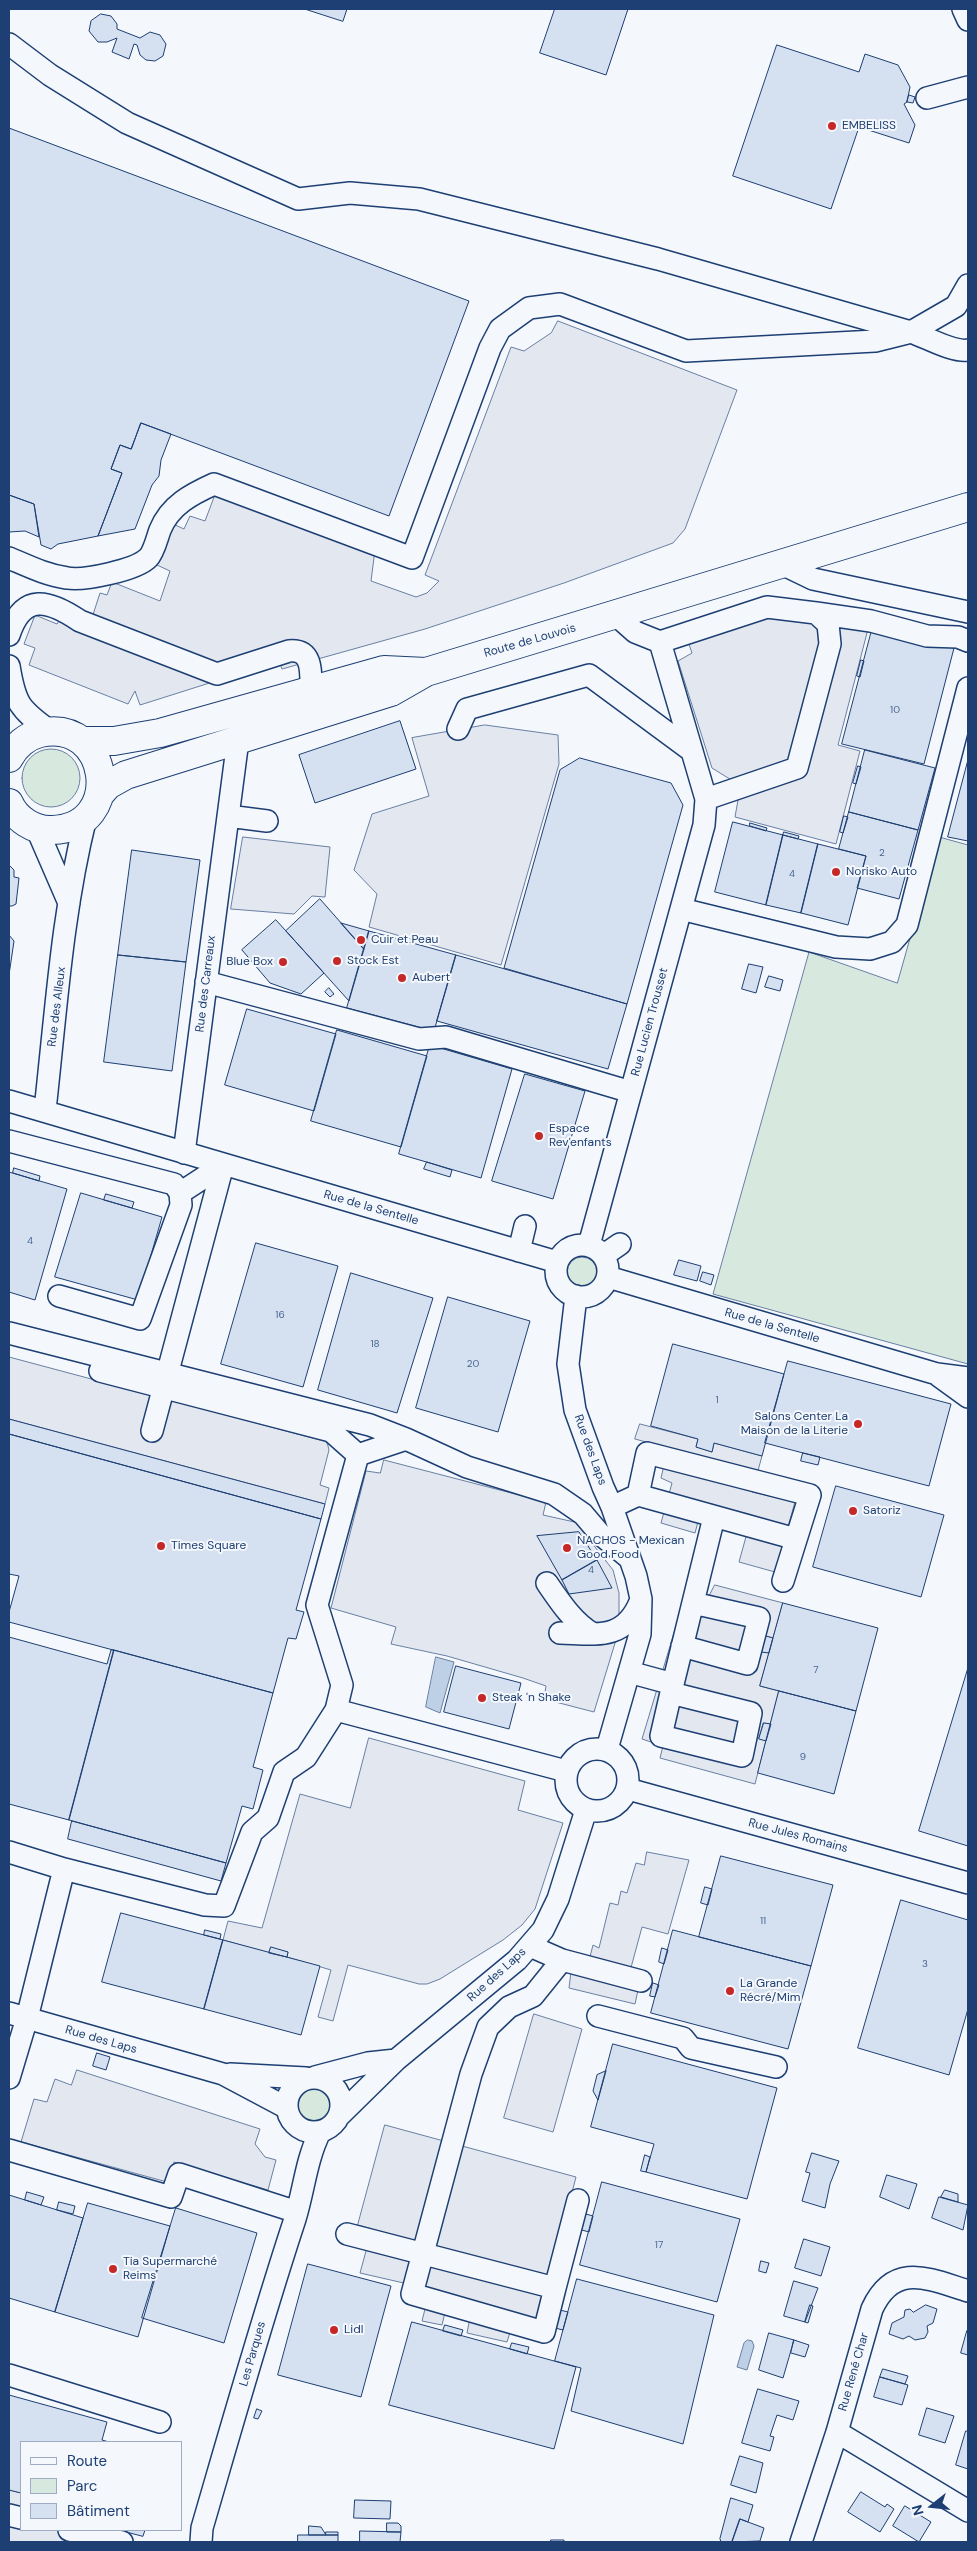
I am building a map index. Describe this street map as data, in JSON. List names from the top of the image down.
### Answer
{
  "streets": {
    "main road": ["Route de Louvois"],
    "street": [
      "Rue des Carreaux",
      "Rue des Alleux",
      "Rue Lucien Trousset",
      "Rue de la Sentelle",
      "Rue des Laps",
      "Rue Jules Romains",
      "Les Parques",
      "Rue René Char"
    ]
  },
  "crossings": [
    ["Route de Louvois", "Rue des Carreaux"],
    ["Rue des Carreaux", "Rue de la Sentelle"],
    ["Rue des Alleux", "Rue de la Sentelle"],
    ["Rue Lucien Trousset", "Rue de la Sentelle"],
    ["Rue Lucien Trousset", "Rue des Laps"],
    ["Rue de la Sentelle", "Rue des Laps"],
    ["Rue des Laps", "Rue Jules Romains"],
    ["Rue des Laps", "Les Parques"]
  ],
  "places": [
    "EMBELISS",
    "Norisko Auto",
    "Cuir et Peau",
    "Stock Est",
    "Blue Box",
    "Aubert",
    "Espace Rev'enfants",
    "Salons Center La Maison de la Literie",
    "Satoriz",
    "Times Square",
    "NACHOS - Mexican Good Food",
    "Steak 'n Shake",
    "La Grande Récré/Mim",
    "Tia Supermarché Reims",
    "Lidl"
  ],
  "house_numbers": [
    "10",
    "2",
    "4",
    "4",
    "16",
    "18",
    "20",
    "1",
    "4",
    "7",
    "9",
    "11",
    "3",
    "17"
  ],
  "legend": ["Route", "Parc", "Bâtiment"],
  "north": "left"
}
